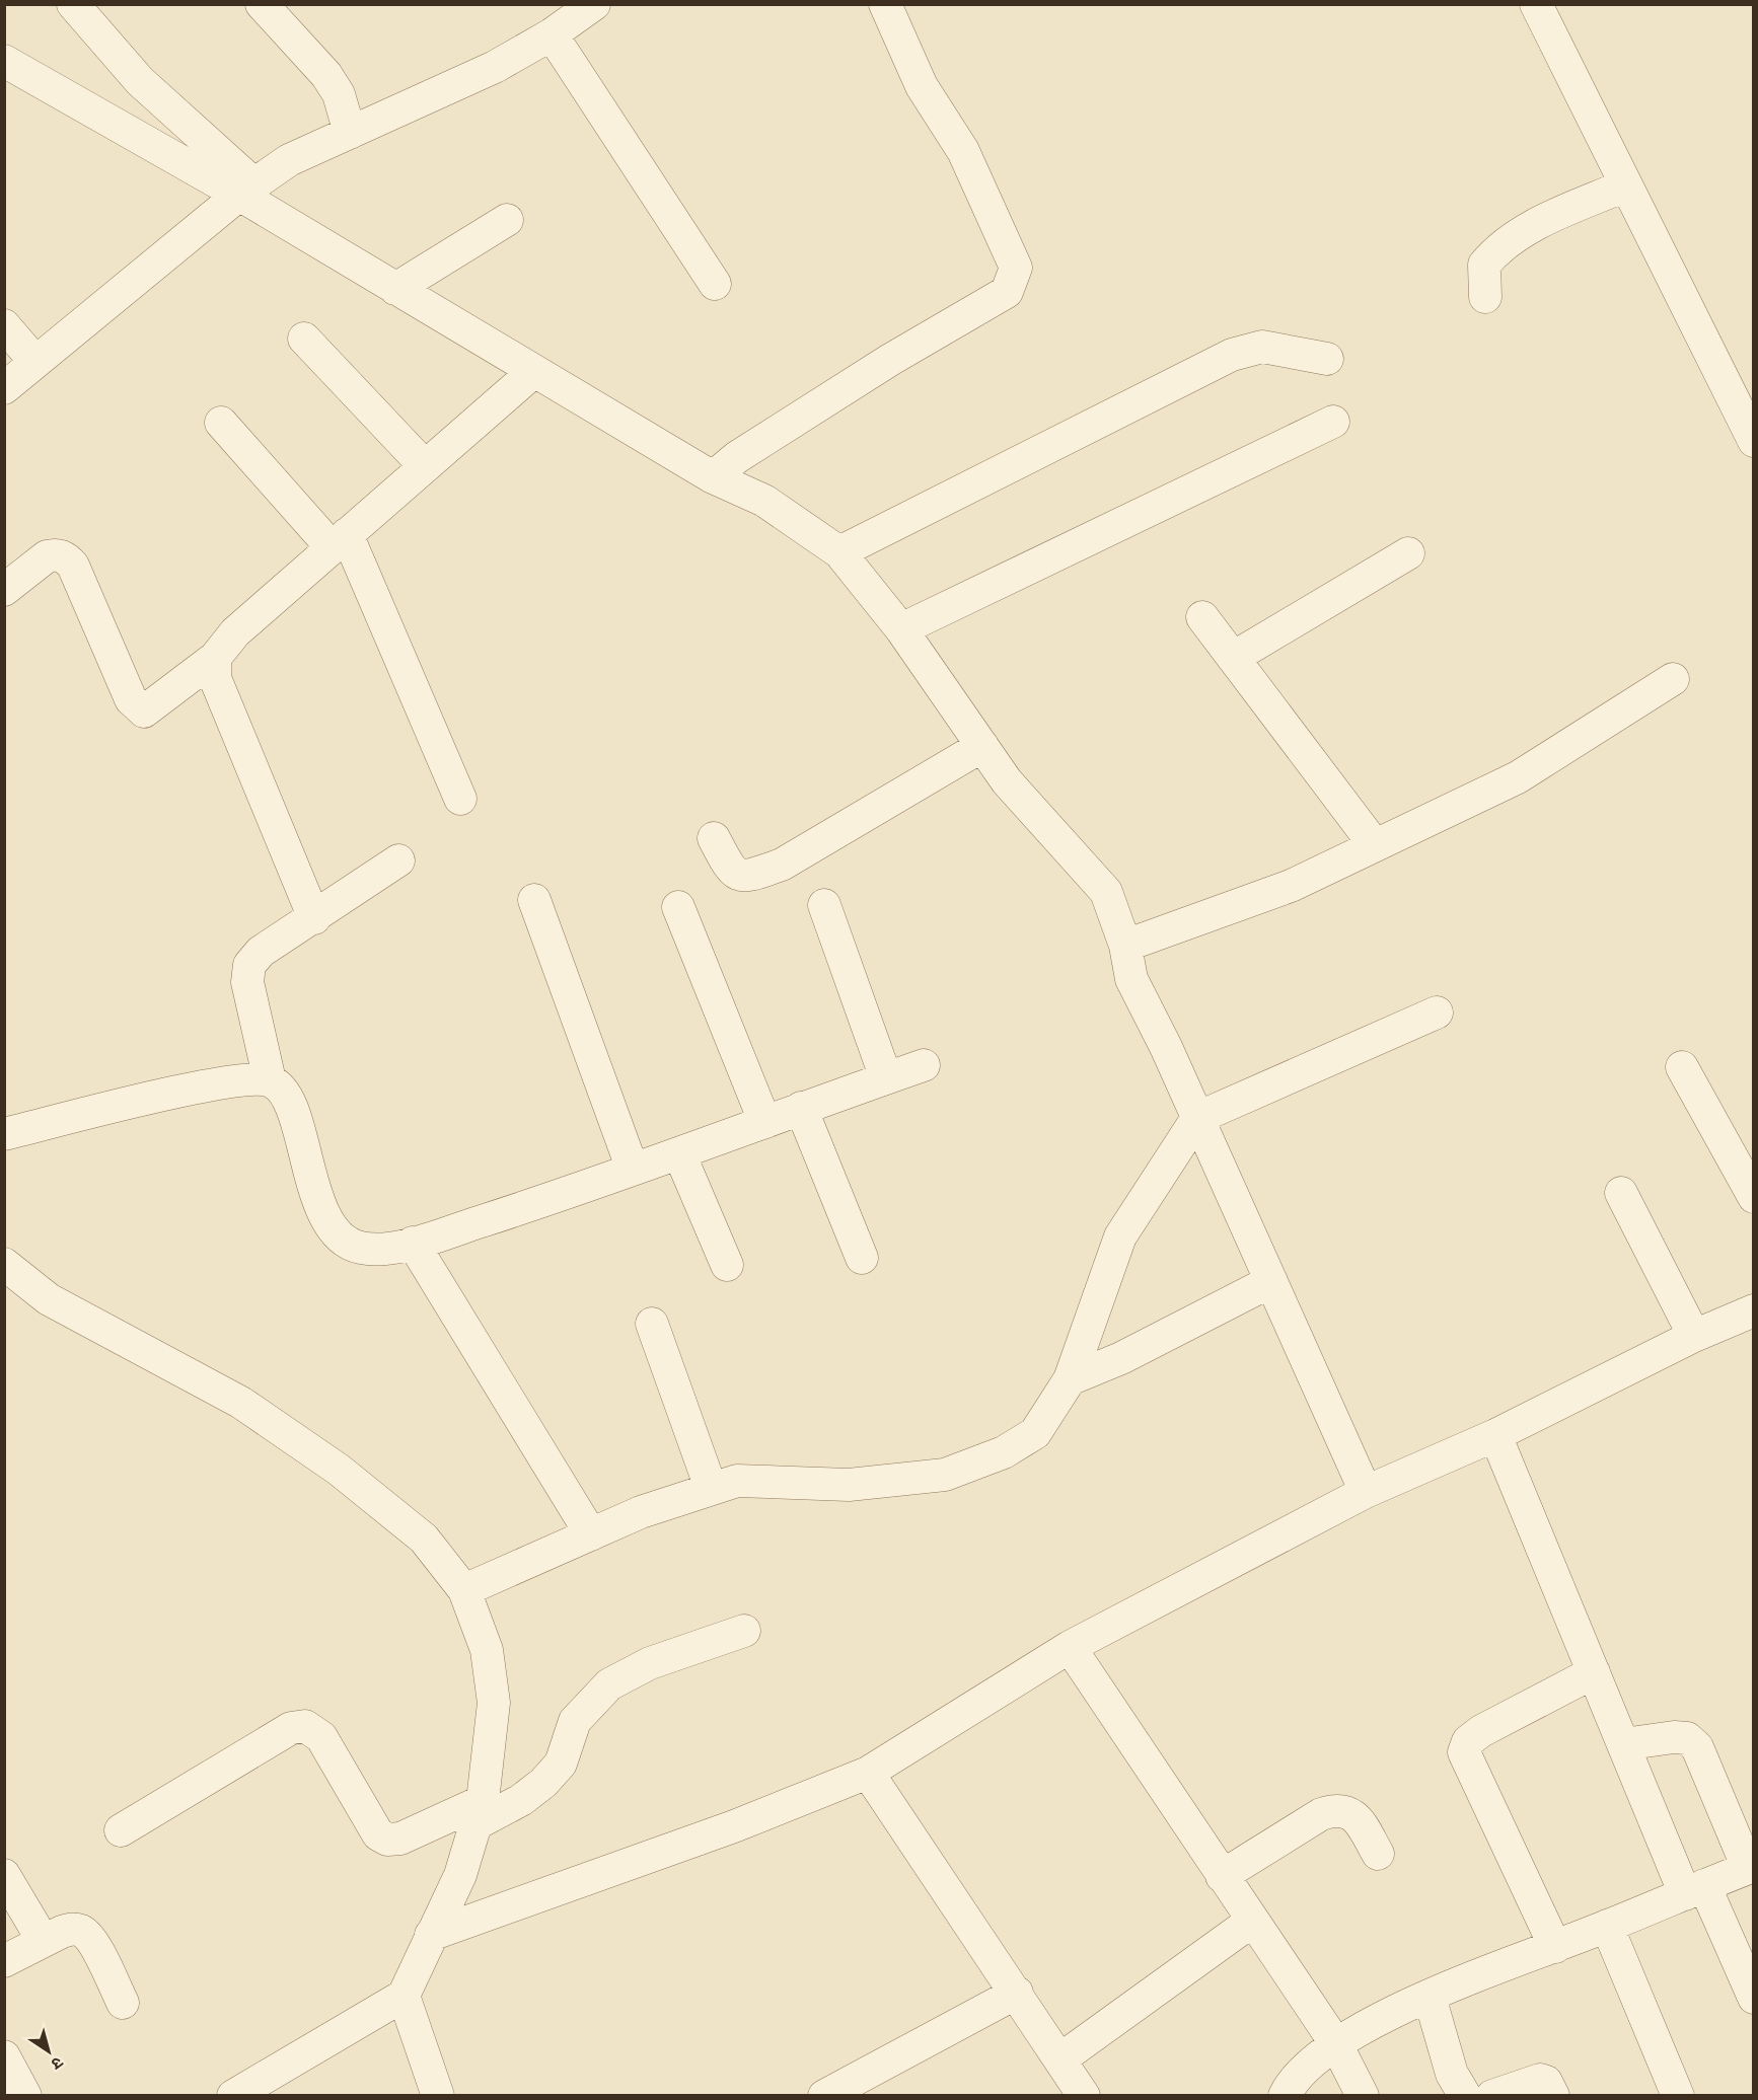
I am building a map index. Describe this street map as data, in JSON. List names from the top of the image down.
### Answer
{
  "north": "bottom right"
}
